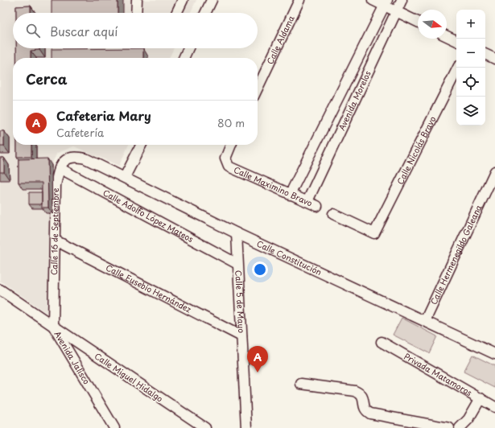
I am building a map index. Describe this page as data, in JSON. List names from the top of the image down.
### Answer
{
  "streets": {
    "street": [
      "Calle Aldama",
      "Avenida Morelos",
      "Calle Nicolás Bravo",
      "Calle Maximino Bravo",
      "Calle Adolfo López Mateos",
      "Calle 16 de Septiembre",
      "Calle Hermenegildo Galeana",
      "Calle Constitución",
      "Calle Eusebio Hernández",
      "Calle 5 de Mayo",
      "Avenida Jalisco",
      "Privada Matamoros",
      "Calle Miguel Hidalgo"
    ]
  },
  "crossings": [
    ["Avenida Morelos", "Calle Maximino Bravo"],
    ["Calle Adolfo López Mateos", "Calle 16 de Septiembre"],
    ["Calle Adolfo López Mateos", "Calle Constitución"],
    ["Calle Adolfo López Mateos", "Calle 5 de Mayo"],
    ["Calle 16 de Septiembre", "Calle Constitución"],
    ["Calle 16 de Septiembre", "Calle Eusebio Hernández"],
    ["Calle 16 de Septiembre", "Avenida Jalisco"],
    ["Calle 16 de Septiembre", "Calle Miguel Hidalgo"],
    ["Calle Hermenegildo Galeana", "Calle Constitución"],
    ["Calle Constitución", "Calle 5 de Mayo"],
    ["Calle Eusebio Hernández", "Calle 5 de Mayo"],
    ["Avenida Jalisco", "Calle Miguel Hidalgo"]
  ],
  "north": "right",
  "page": {
    "map_buttons": ["+", "−"],
    "search": "Buscar aquí",
    "heading": "Cerca",
    "list": [
      {
        "mark": "A",
        "name": "Cafeteria Mary",
        "note": "Cafetería",
        "value": "80 m"
      }
    ],
    "pins": "A"
  }
}
